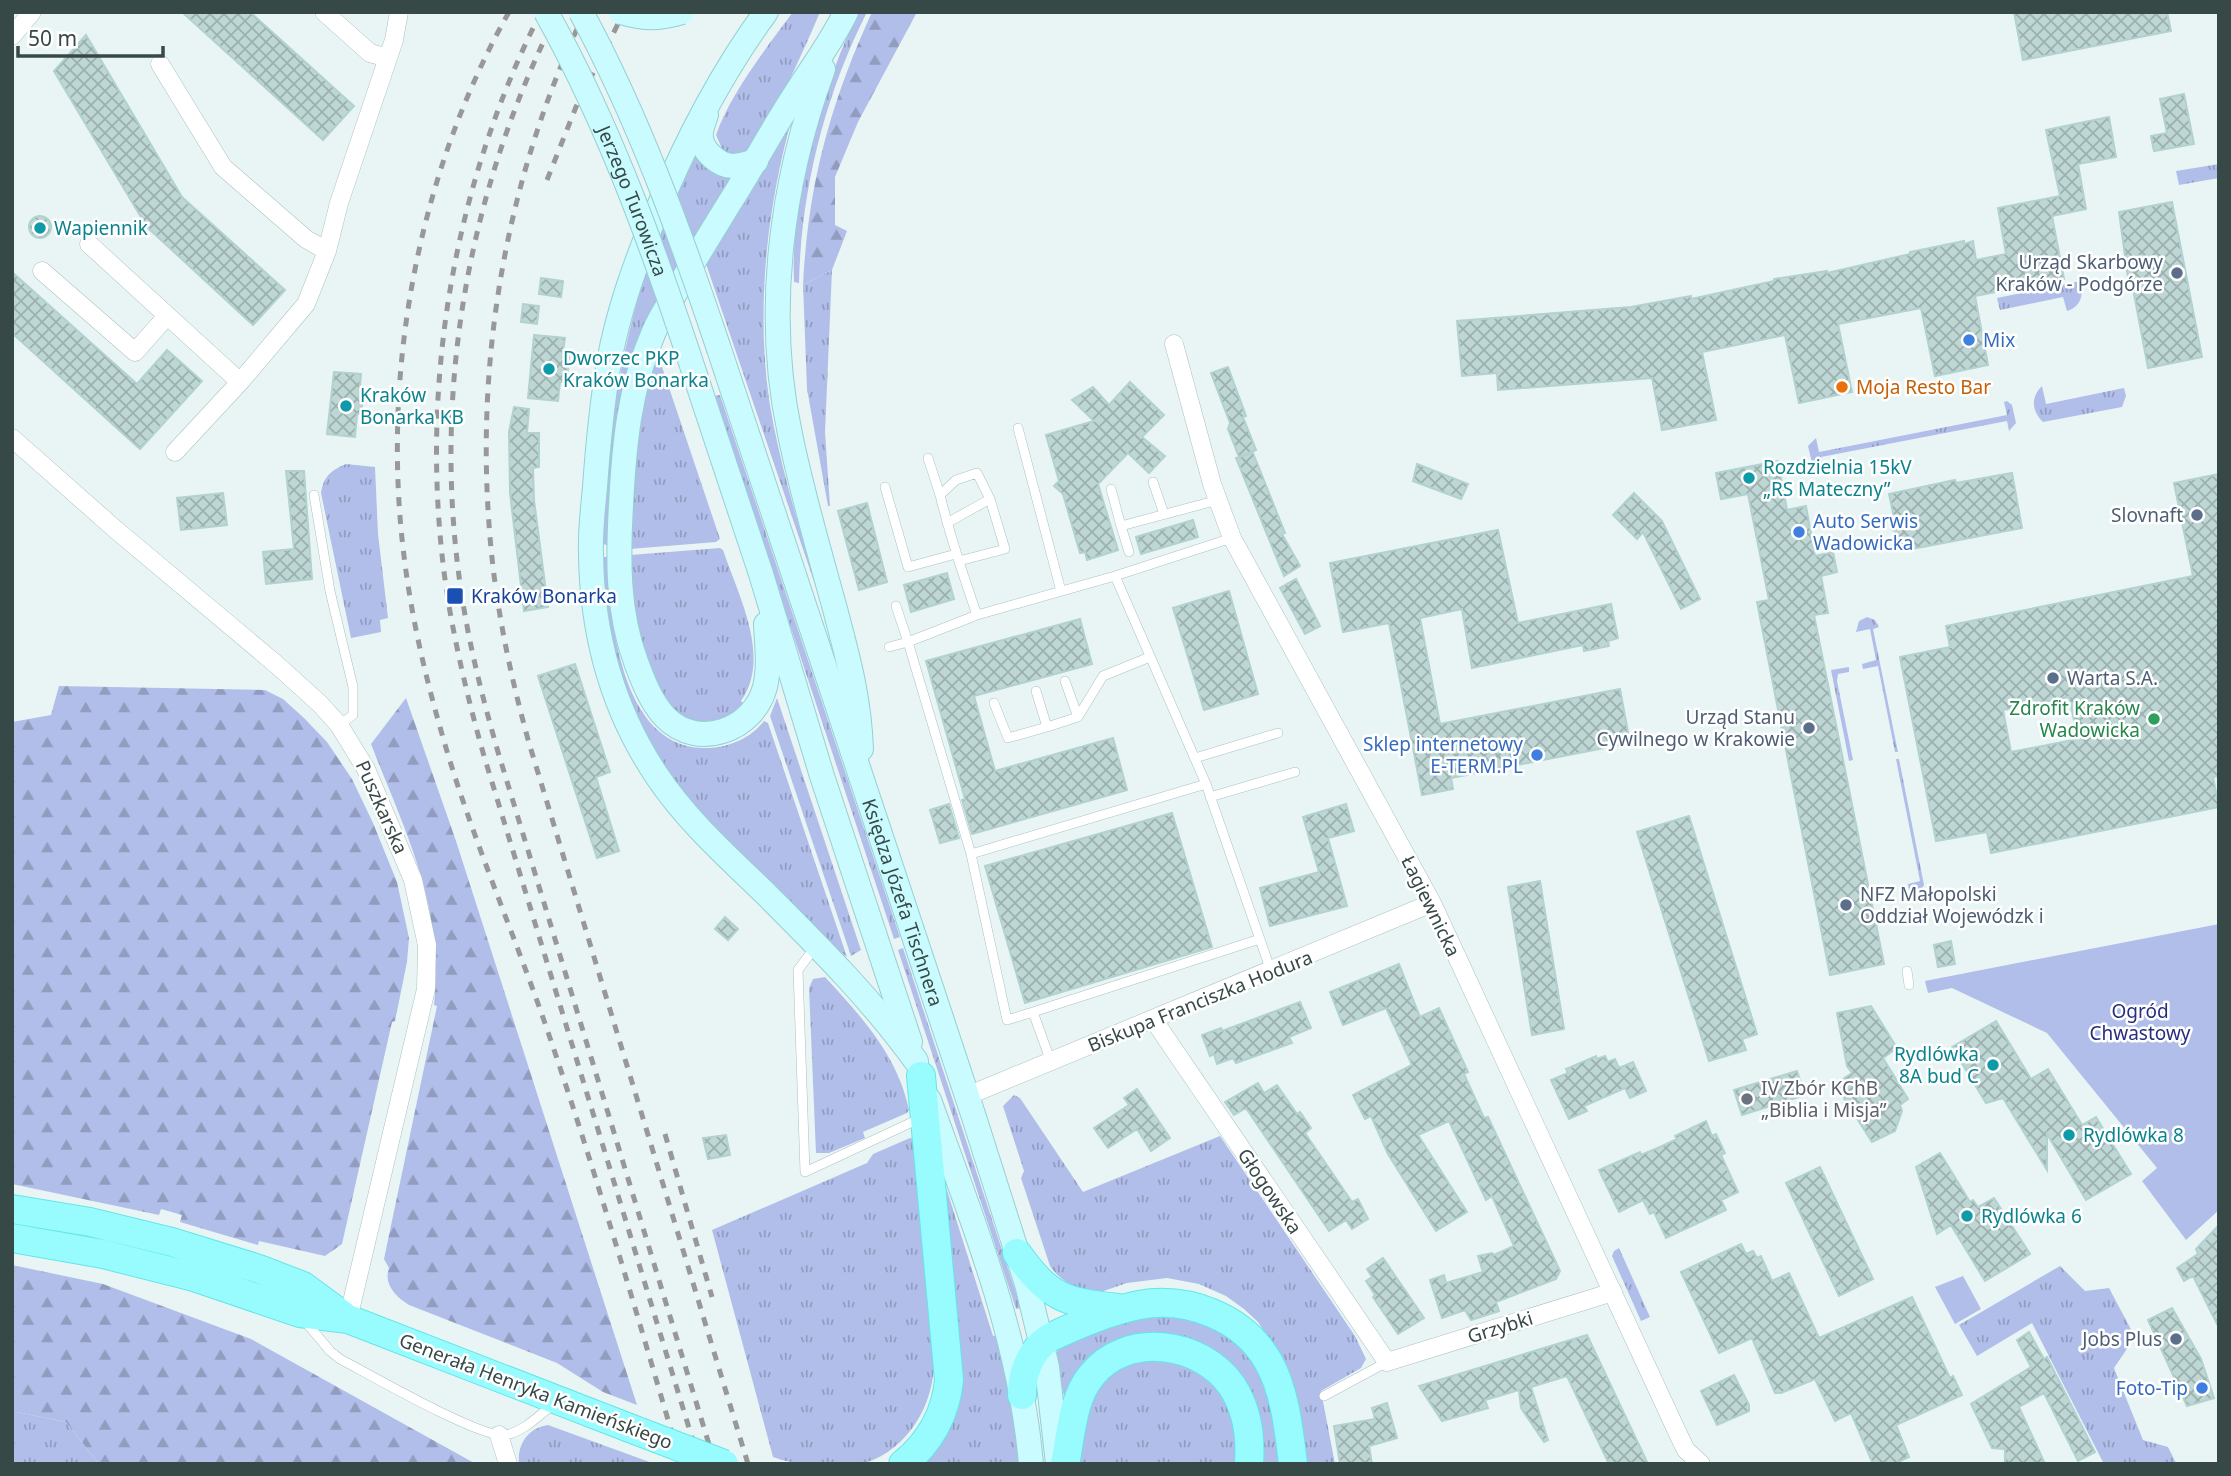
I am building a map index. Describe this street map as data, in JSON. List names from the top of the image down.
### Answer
{
  "streets": {
    "main road": ["Jerzego Turowicza", "Księdza Józefa Tischnera", "Generała Henryka Kamieńskiego"],
    "street": [
      "Puszkarska",
      "Łagiewnicka",
      "Biskupa Franciszka Hodura",
      "Głogowska",
      "Grzybki"
    ]
  },
  "crossings": [
    ["Jerzego Turowicza", "Księdza Józefa Tischnera"],
    ["Puszkarska", "Generała Henryka Kamieńskiego"],
    ["Księdza Józefa Tischnera", "Biskupa Franciszka Hodura"],
    ["Łagiewnicka", "Biskupa Franciszka Hodura"],
    ["Łagiewnicka", "Grzybki"],
    ["Biskupa Franciszka Hodura", "Głogowska"],
    ["Głogowska", "Grzybki"]
  ],
  "parks": ["Ogród Chwastowy"],
  "places": {
    "other": [
      "Wapiennik",
      "Urząd Skarbowy Kraków - Podgórze",
      "Mix",
      "Dworzec PKP Kraków Bonarka",
      "Moja Resto Bar",
      "Kraków Bonarka KB",
      "Rozdzielnia 15kV „RS Mateczny”",
      "Slovnaft",
      "Auto Serwis Wadowicka",
      "Warta S.A.",
      "Zdrofit Kraków Wadowicka",
      "Urząd Stanu Cywilnego w Krakowie",
      "Sklep internetowy E-TERM.PL",
      "NFZ Małopolski Oddział Wojewódzk i",
      "Rydlówka 8A bud C",
      "IV Zbór KChB „Biblia i Misja”",
      "Rydlówka 8",
      "Rydlówka 6",
      "Jobs Plus",
      "Foto-Tip"
    ],
    "transit": ["Kraków Bonarka"]
  },
  "scale_bar": "50 m"
}
